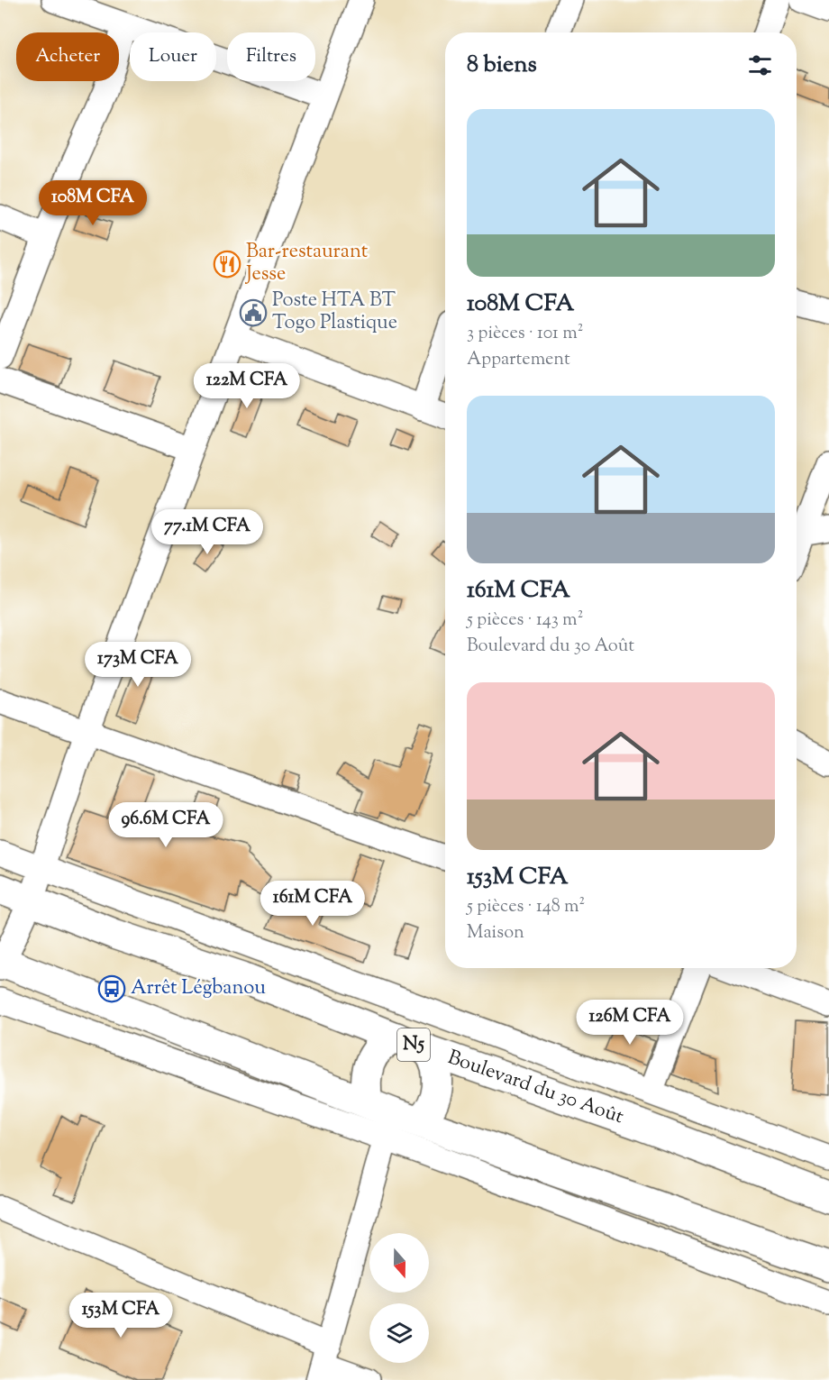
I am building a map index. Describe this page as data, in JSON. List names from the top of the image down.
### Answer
{
  "streets": {
    "highway": ["N5", "Boulevard du 30 Août"]
  },
  "places": {
    "restaurant": ["Bar-restaurant Jesse"],
    "public building": ["Poste HTA BT Togo Plastique"],
    "bus stop": ["Arrêt Légbanou"]
  },
  "north": "bottom",
  "page": {
    "chip": ["Acheter", "Louer", "Filtres"],
    "heading": "8 biens",
    "list": [
      {
        "name": "108M CFA",
        "note": "3 pièces · 101 m² · Appartement"
      },
      {
        "name": "161M CFA",
        "note": "5 pièces · 143 m² · Boulevard du 30 Août"
      },
      {
        "name": "153M CFA",
        "note": "5 pièces · 148 m² · Maison"
      }
    ],
    "price": [
      "108M CFA",
      "122M CFA",
      "77.1M CFA",
      "173M CFA",
      "96.6M CFA",
      "161M CFA",
      "126M CFA",
      "153M CFA"
    ]
  }
}
